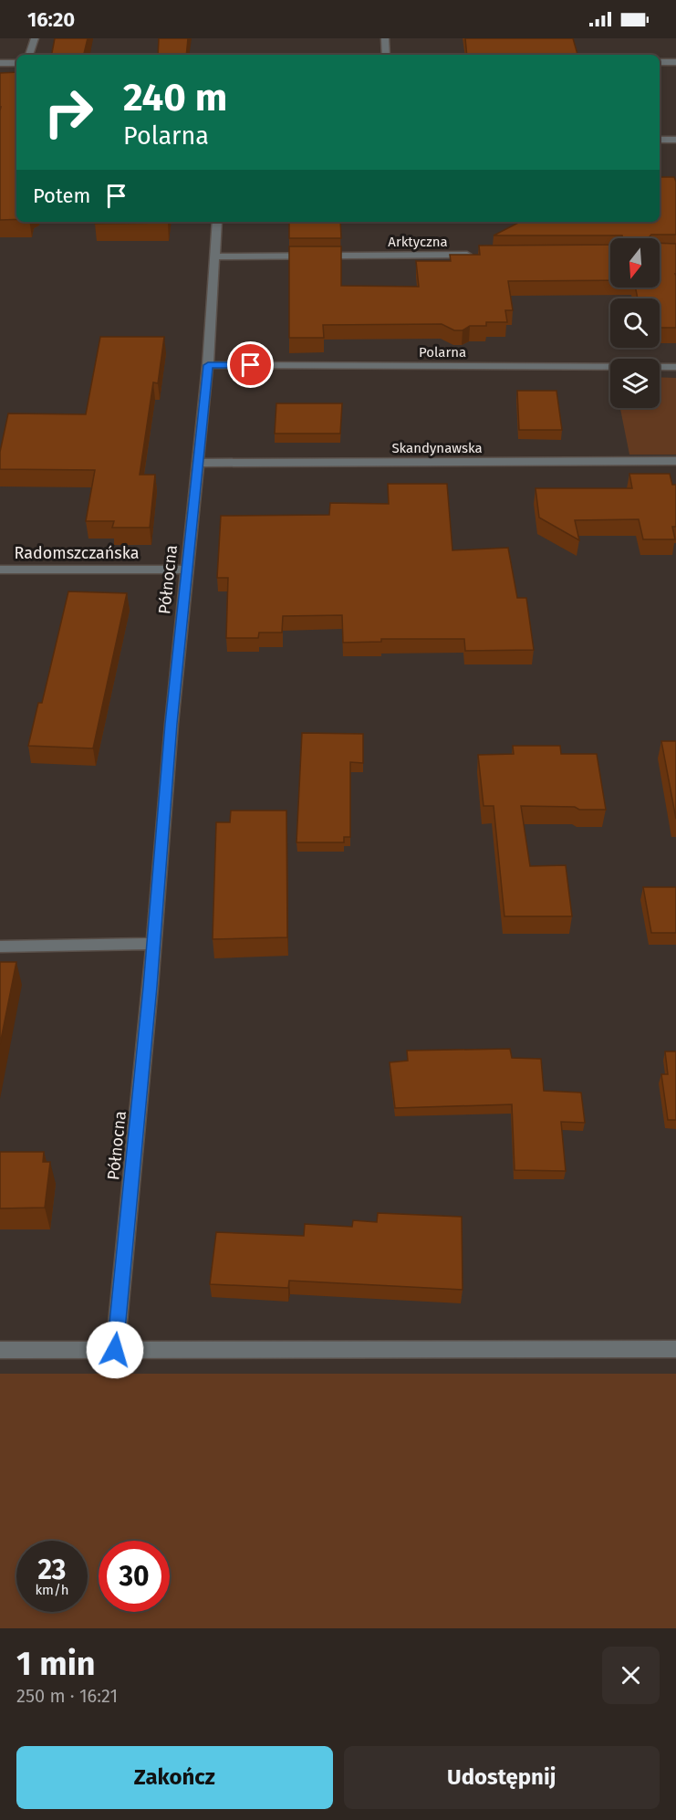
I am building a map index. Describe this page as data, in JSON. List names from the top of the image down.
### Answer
{
  "streets": {
    "street": [
      "Arktyczna",
      "Polarna",
      "Skandynawska",
      "Radomszczańska",
      "Północna"
    ]
  },
  "crossings": [
    ["Arktyczna", "Północna"],
    ["Polarna", "Północna"],
    ["Skandynawska", "Północna"],
    ["Radomszczańska", "Północna"]
  ],
  "north": "bottom",
  "page": {
    "status": "16:20",
    "turn": ["240 m", "Polarna"],
    "then": "Potem",
    "speed": "23 km/h",
    "limit": "30",
    "heading": ["1 min", "250 m · 16:21"],
    "buttons": ["Zakończ", "Udostępnij"]
  }
}
